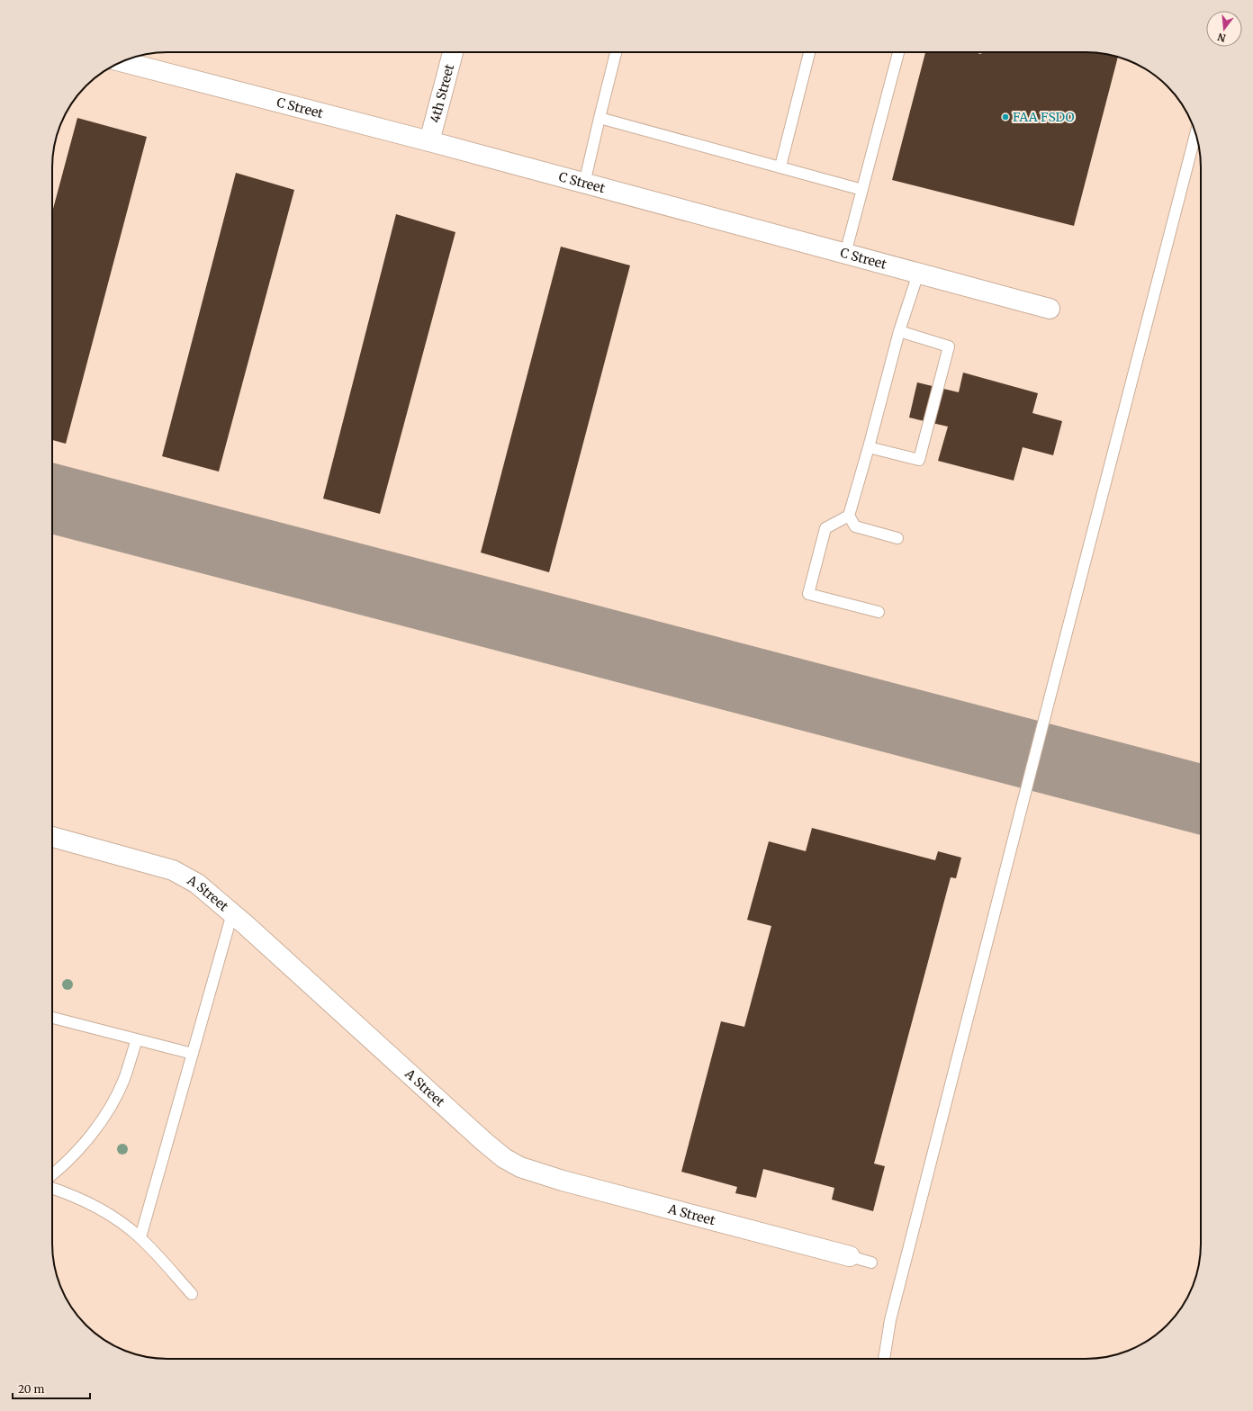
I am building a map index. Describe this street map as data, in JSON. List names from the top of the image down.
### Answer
{
  "streets": {
    "street": ["4th Street", "C Street", "A Street"]
  },
  "crossings": [
    ["4th Street", "C Street"]
  ],
  "places": ["FAA FSDO"],
  "scale_bar": "20 m",
  "north": "bottom"
}
